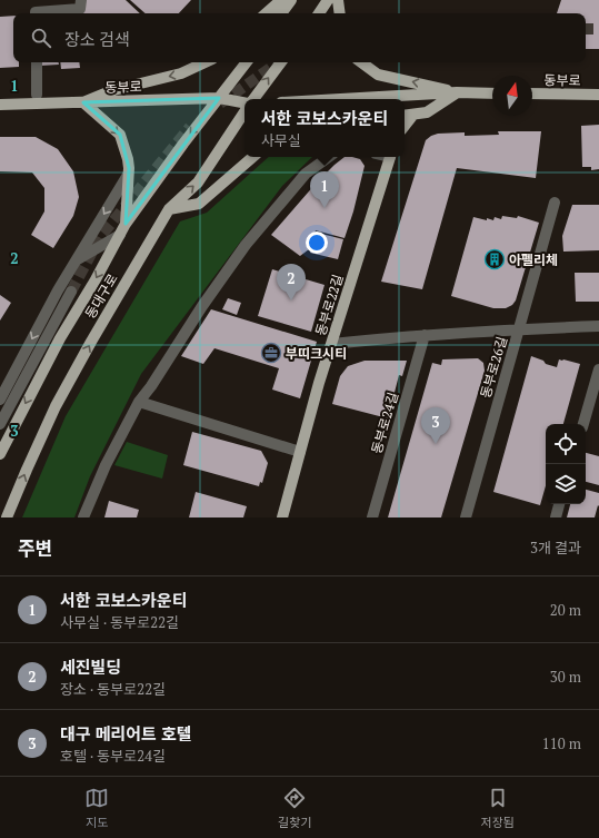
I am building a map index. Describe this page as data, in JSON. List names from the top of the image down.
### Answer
{
  "streets": {
    "main road": ["동부로", "동대구로", "동부로22길"],
    "street": ["동부로26길", "동부로24길"]
  },
  "crossings": [
    ["동부로", "동대구로"],
    ["동부로22길", "동부로26길"],
    ["동부로26길", "동부로24길"]
  ],
  "places": {
    "building": ["아펠리체"],
    "office": ["부띠크시티"]
  },
  "north": "top",
  "page": {
    "search": "장소 검색",
    "popup": ["서한 코보스카운티", "사무실"],
    "pins": ["1", "2", "3"],
    "heading": ["주변", "3개 결과"],
    "list": [
      {
        "mark": "1",
        "name": "서한 코보스카운티",
        "note": "사무실 · 동부로22길",
        "value": "20 m"
      },
      {
        "mark": "2",
        "name": "세진빌딩",
        "note": "장소 · 동부로22길",
        "value": "30 m"
      },
      {
        "mark": "3",
        "name": "대구 메리어트 호텔",
        "note": "호텔 · 동부로24길",
        "value": "110 m"
      }
    ],
    "nav": ["지도", "길찾기", "저장됨"]
  },
  "grid": {
    "rows": ["1", "2", "3"]
  }
}
